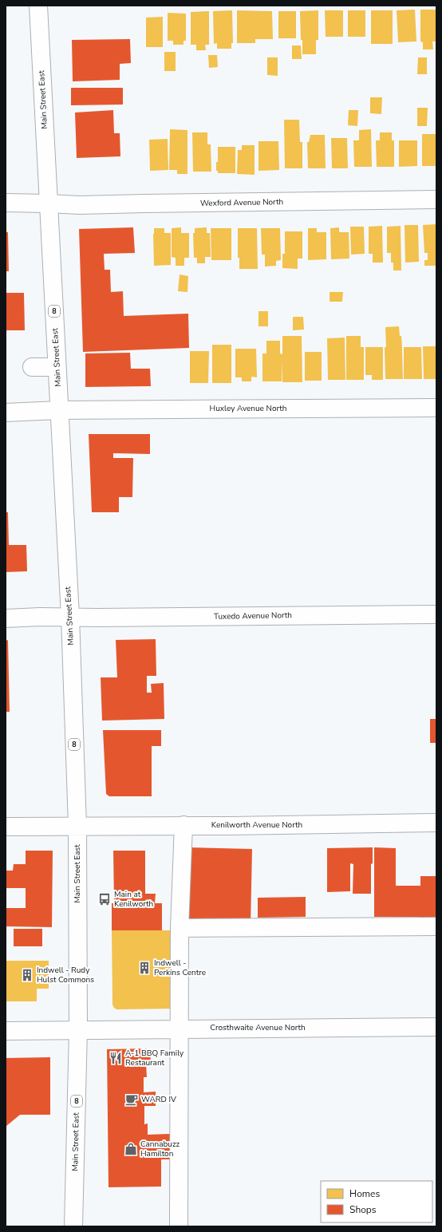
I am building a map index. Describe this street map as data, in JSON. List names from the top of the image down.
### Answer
{
  "streets": {
    "street": [
      "Main Street East",
      "Wexford Avenue North",
      "8",
      "Huxley Avenue North",
      "Tuxedo Avenue North",
      "Kenilworth Avenue North",
      "Crosthwaite Avenue North"
    ]
  },
  "crossings": [
    ["Main Street East", "Wexford Avenue North"],
    ["Main Street East", "Huxley Avenue North"],
    ["Main Street East", "Tuxedo Avenue North"],
    ["Main Street East", "Kenilworth Avenue North"],
    ["Main Street East", "Crosthwaite Avenue North"]
  ],
  "places": {
    "bus stop": ["Main at Kenilworth"],
    "building": ["Indwell - Perkins Centre", "Indwell - Rudy Hulst Commons"],
    "restaurant": ["A-1 BBQ Family Restaurant"],
    "cafe": ["WARD IV"],
    "shop": ["Cannabuzz Hamilton"]
  },
  "legend": ["Homes", "Shops"]
}
